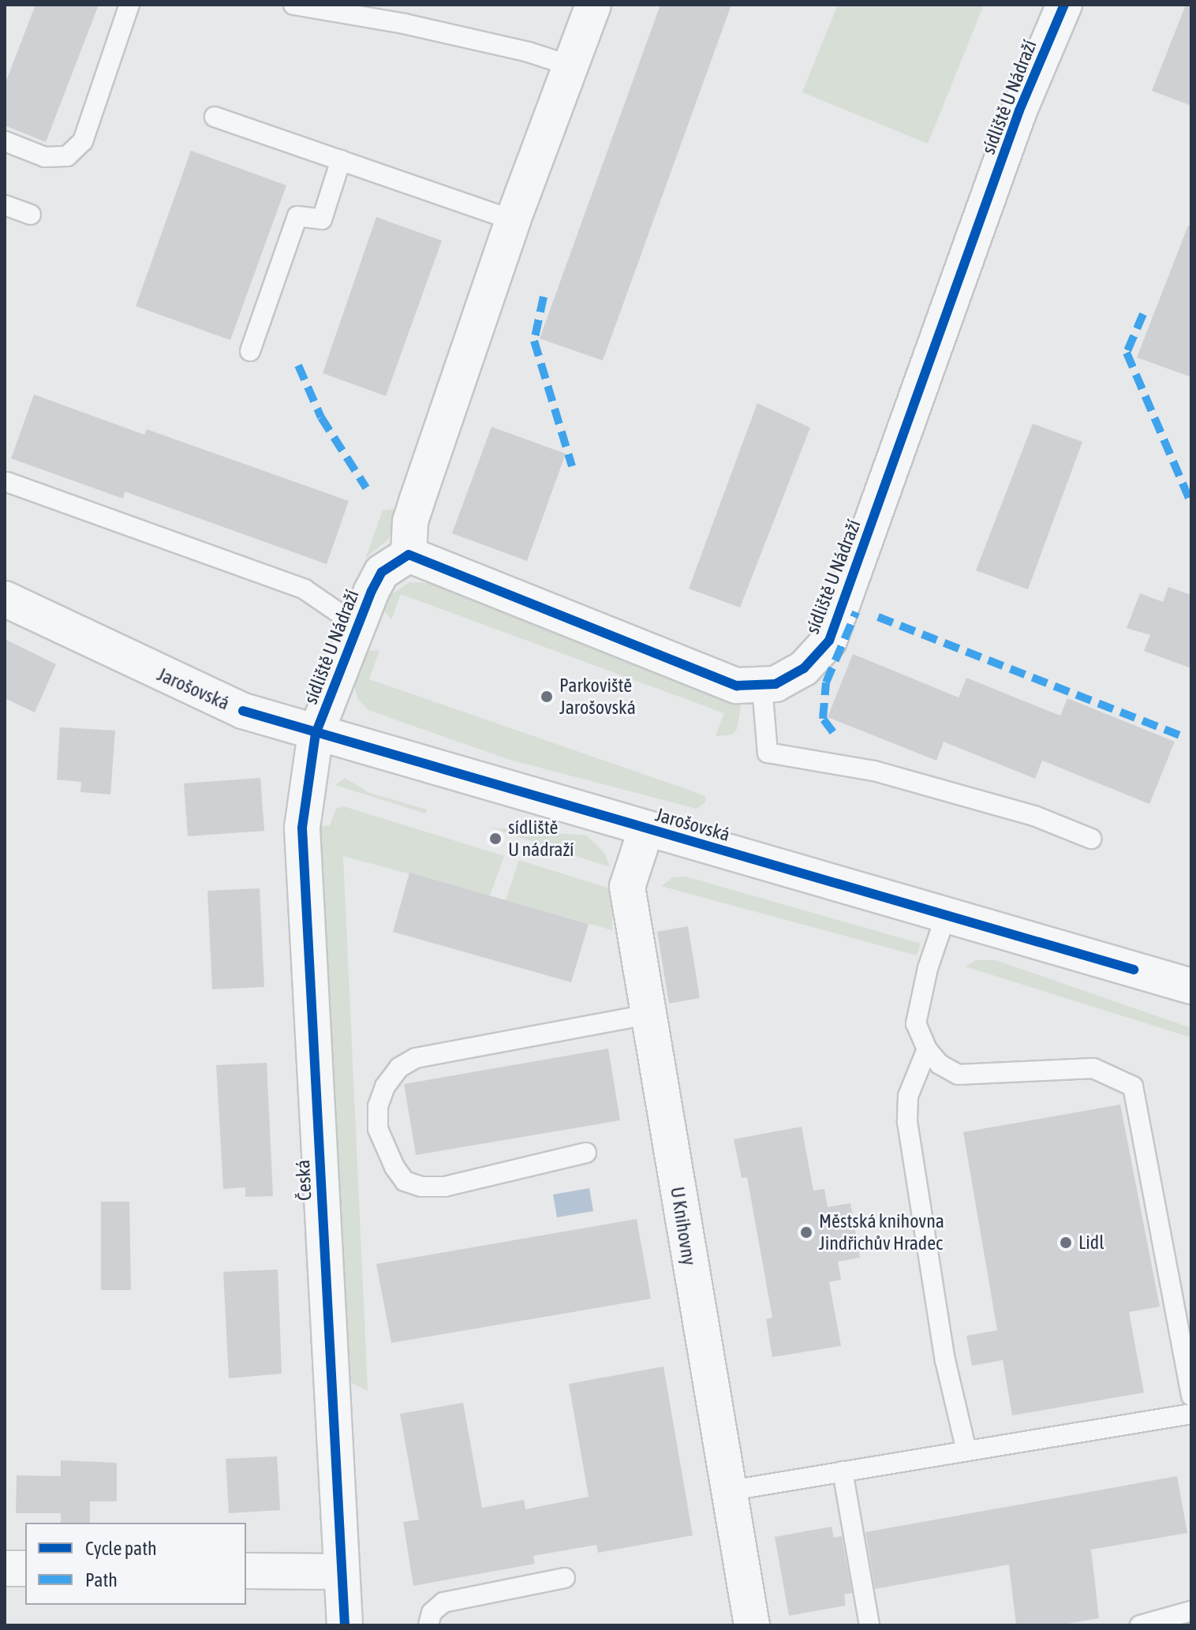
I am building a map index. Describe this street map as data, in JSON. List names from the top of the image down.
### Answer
{
  "streets": {
    "street": [
      "sídliště U Nádraží",
      "Jarošovská",
      "Česká",
      "U Knihovny"
    ]
  },
  "crossings": [
    ["sídliště U Nádraží", "Jarošovská"],
    ["sídliště U Nádraží", "Česká"],
    ["Jarošovská", "Česká"],
    ["Jarošovská", "U Knihovny"]
  ],
  "places": [
    "Parkoviště Jarošovská",
    "sídliště U nádraží",
    "Městská knihovna Jindřichův Hradec",
    "Lidl"
  ],
  "legend": ["Cycle path", "Path"]
}
